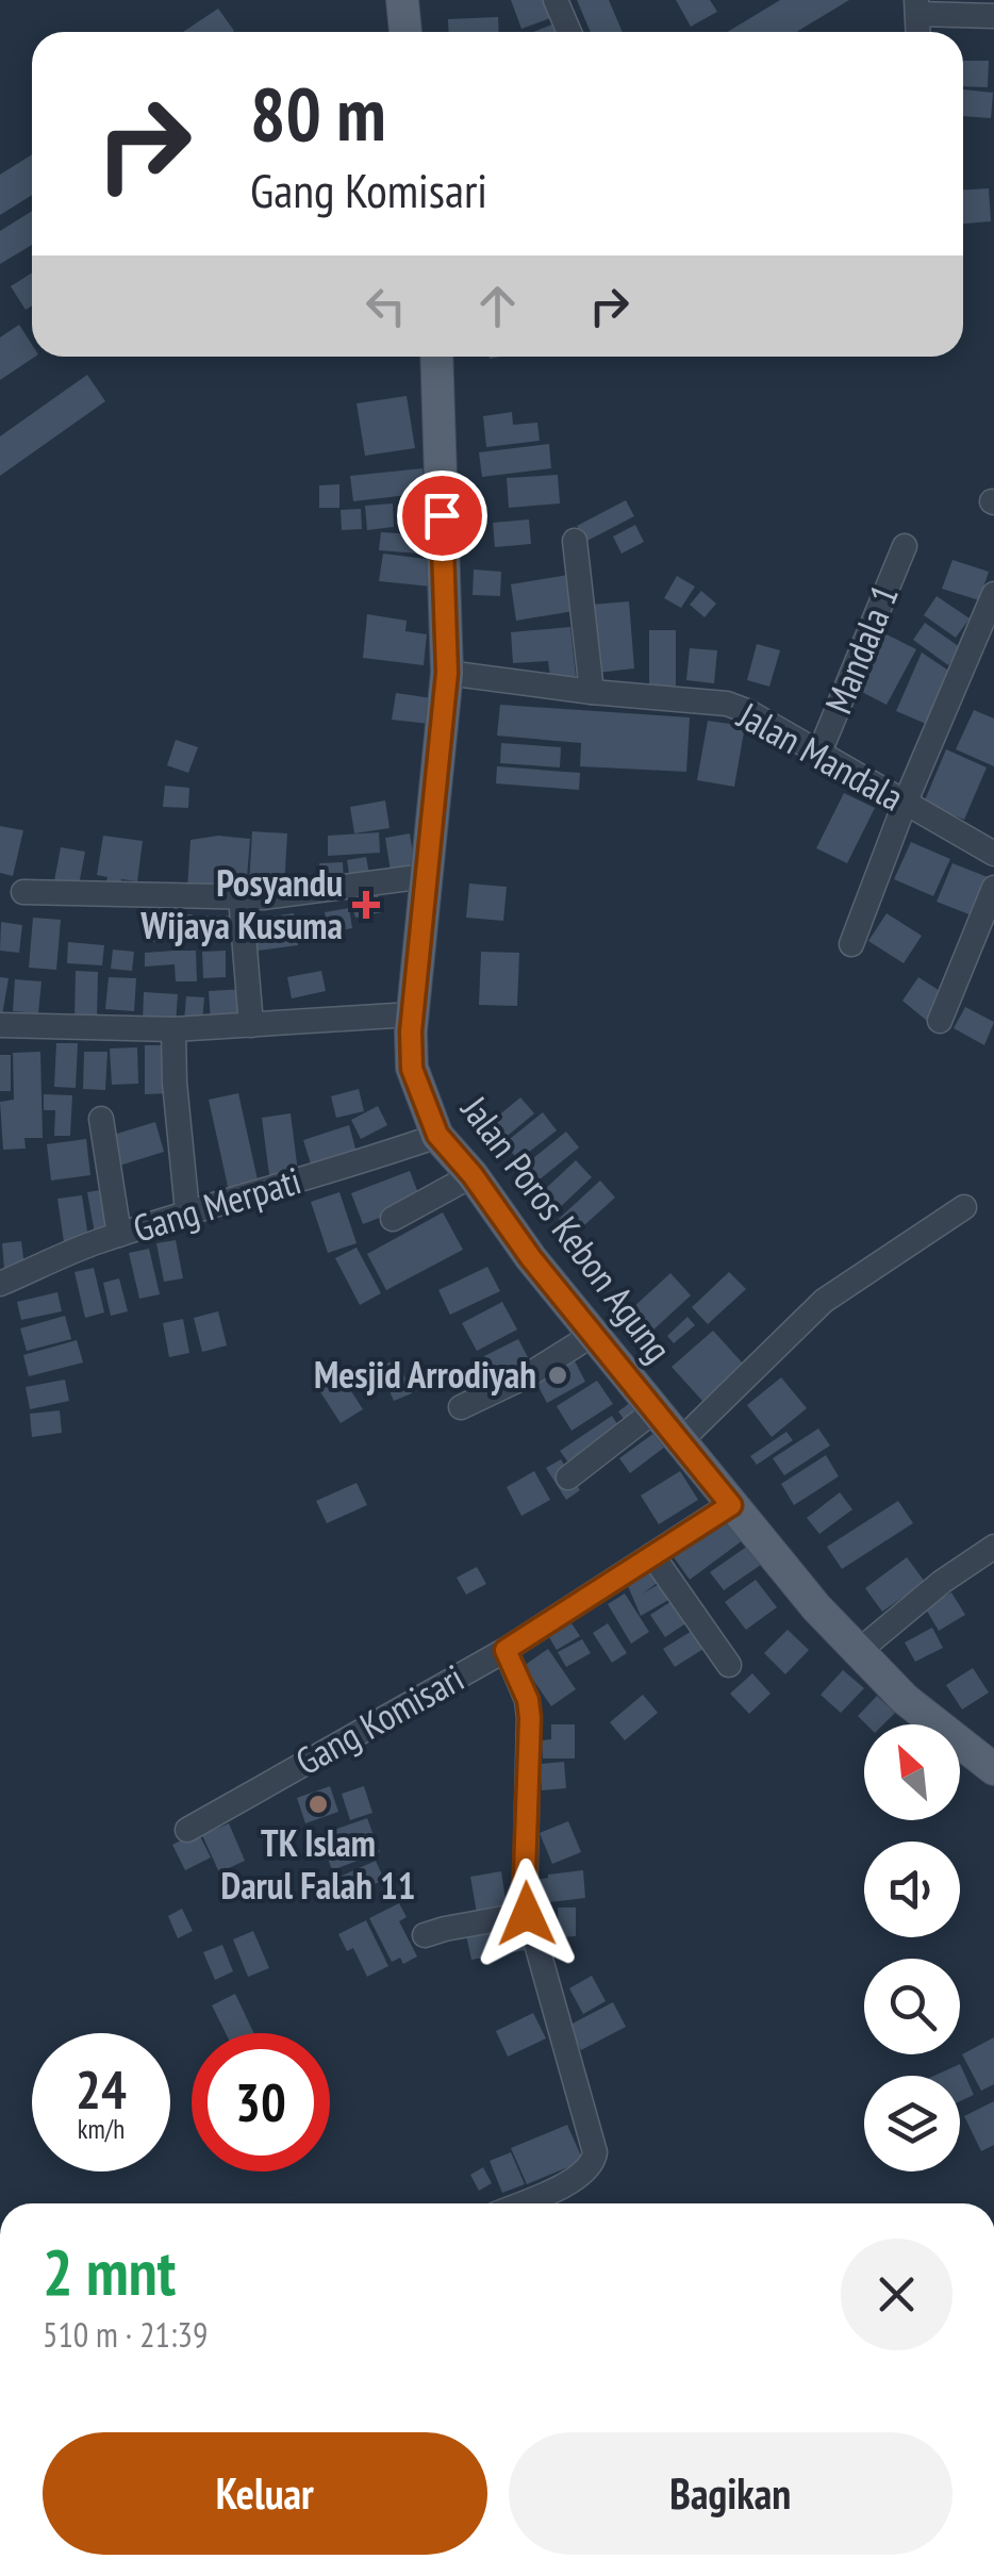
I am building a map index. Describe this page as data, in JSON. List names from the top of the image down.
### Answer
{
  "streets": {
    "main road": ["Jalan Poros Kebon Agung"],
    "street": [
      "Mandala 1",
      "Jalan Mandala",
      "Gang Merpati",
      "Gang Komisari"
    ]
  },
  "crossings": [
    ["Mandala 1", "Jalan Mandala"],
    ["Jalan Mandala", "Jalan Poros Kebon Agung"],
    ["Gang Merpati", "Jalan Poros Kebon Agung"],
    ["Jalan Poros Kebon Agung", "Gang Komisari"]
  ],
  "places": {
    "health": ["Posyandu Wijaya Kusuma"],
    "other": ["Mesjid Arrodiyah", "TK Islam Darul Falah 11"]
  },
  "north": "top left",
  "page": {
    "turn": ["80 m", "Gang Komisari"],
    "speed": "24 km/h",
    "limit": "30",
    "heading": ["2 mnt", "510 m · 21:39"],
    "buttons": ["Keluar", "Bagikan"]
  }
}
